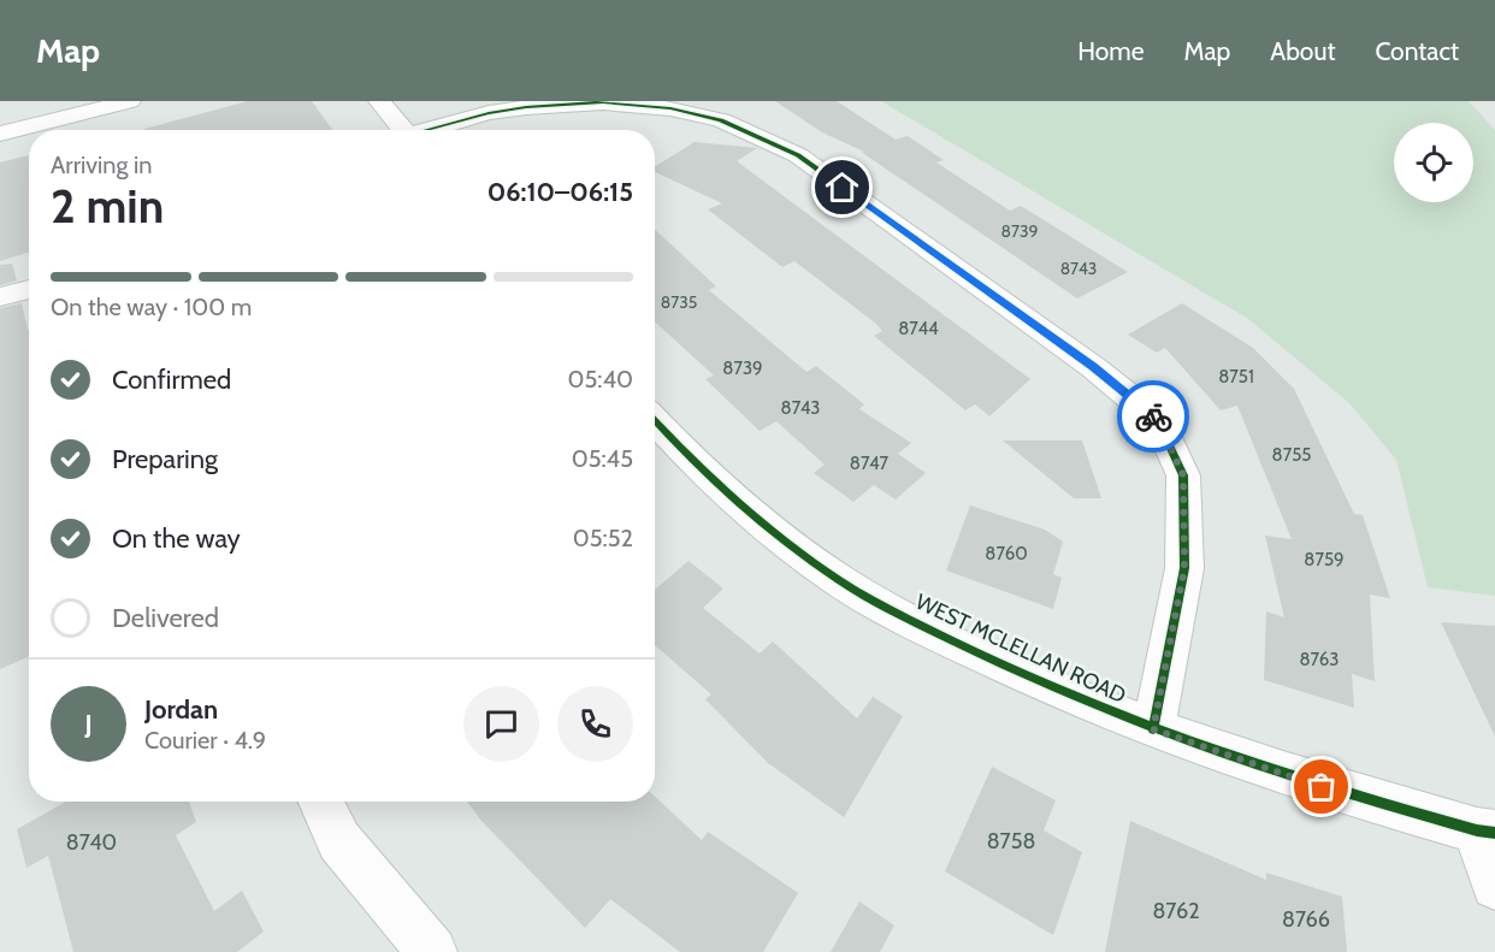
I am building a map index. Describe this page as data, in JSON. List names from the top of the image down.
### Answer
{
  "streets": {
    "street": ["WEST MCLELLAN ROAD"]
  },
  "house_numbers": [
    "8739",
    "8743",
    "8735",
    "8744",
    "8739",
    "8751",
    "8743",
    "8755",
    "8747",
    "8760",
    "8759",
    "8763",
    "8758",
    "8740",
    "8762",
    "8766"
  ],
  "page": {
    "header": "Map",
    "nav": [
      "Home",
      "Map",
      "About",
      "Contact"
    ],
    "heading": ["2 min", "Arriving in", "06:10–06:15"],
    "panel": ["Jordan", "Courier · 4.9"],
    "bar": "On the way · 100 m",
    "list": [
      ["Confirmed", "05:40"],
      ["Preparing", "05:45"],
      ["On the way", "05:52"],
      "Delivered"
    ],
    "round": "J"
  }
}
